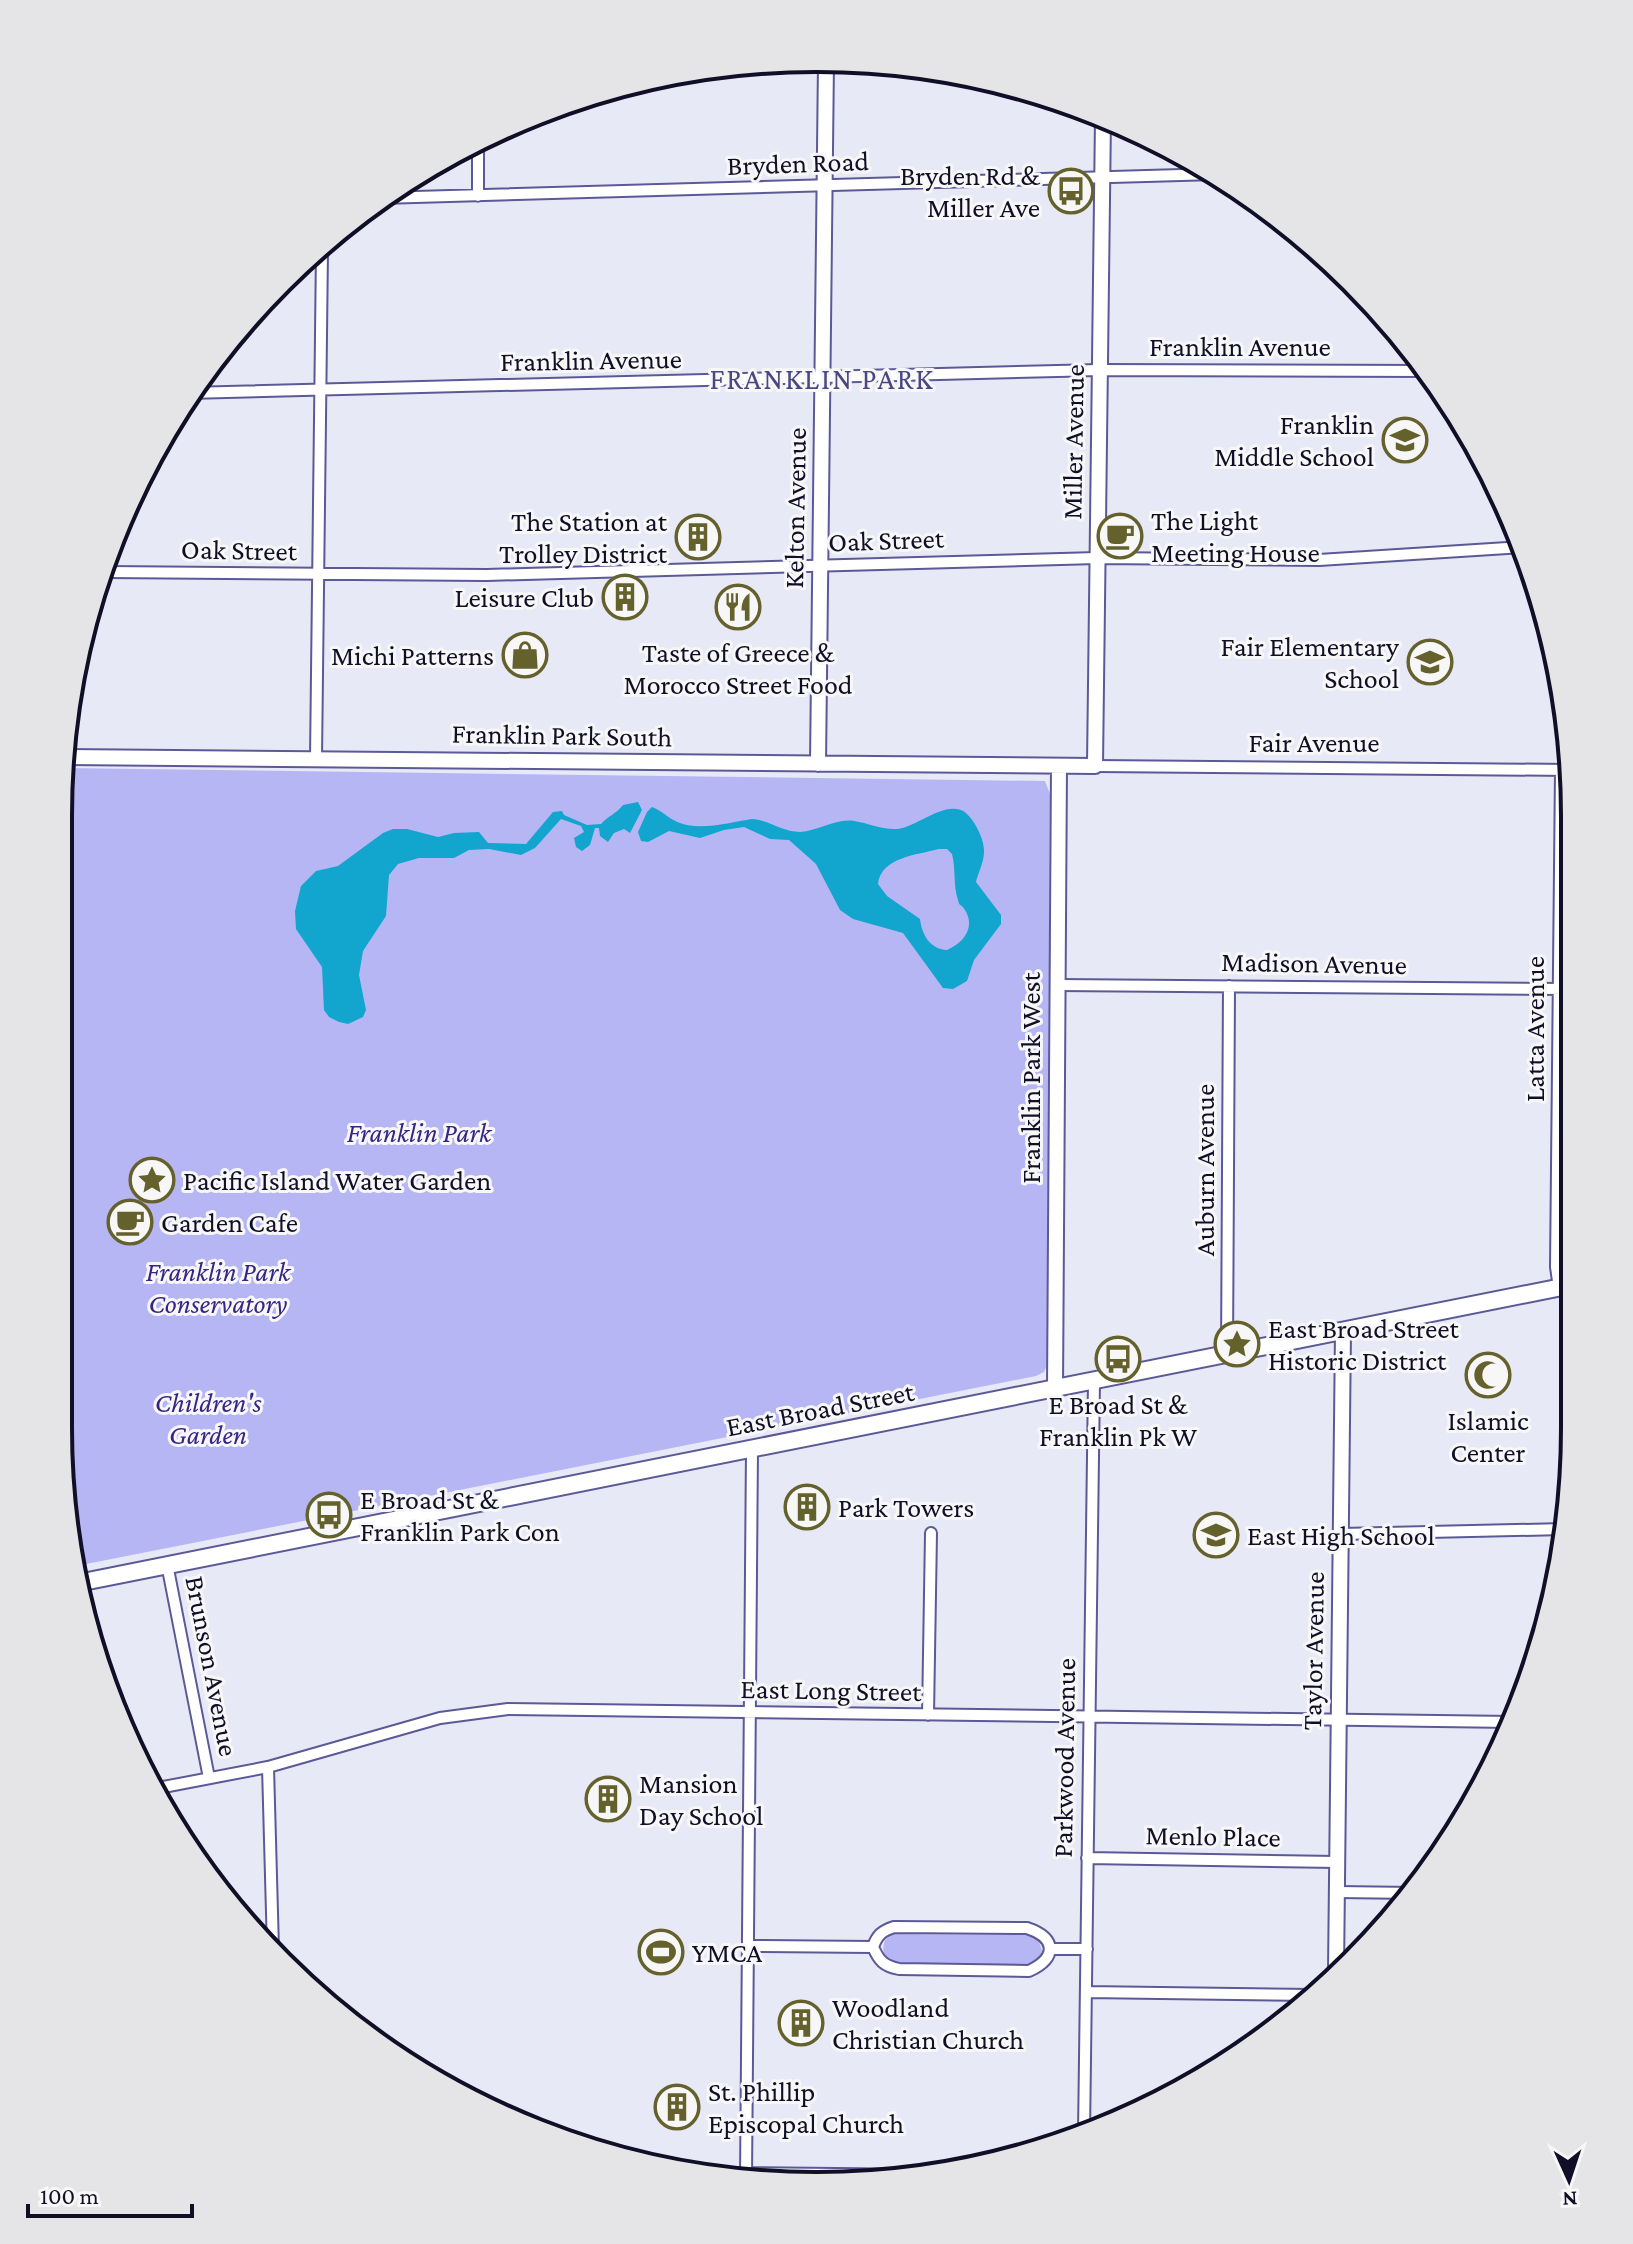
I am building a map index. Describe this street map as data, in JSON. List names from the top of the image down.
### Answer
{
  "streets": {
    "main road": ["East Broad Street"],
    "street": [
      "Bryden Road",
      "Franklin Avenue",
      "Miller Avenue",
      "Kelton Avenue",
      "Oak Street",
      "Franklin Park South",
      "Fair Avenue",
      "Madison Avenue",
      "Latta Avenue",
      "Franklin Park West",
      "Auburn Avenue",
      "Taylor Avenue",
      "Brunson Avenue",
      "East Long Street",
      "Parkwood Avenue",
      "Menlo Place"
    ]
  },
  "crossings": [
    ["Bryden Road", "Miller Avenue"],
    ["Bryden Road", "Kelton Avenue"],
    ["Franklin Avenue", "Miller Avenue"],
    ["Franklin Avenue", "Kelton Avenue"],
    ["Miller Avenue", "Oak Street"],
    ["Miller Avenue", "Fair Avenue"],
    ["Kelton Avenue", "Oak Street"],
    ["Kelton Avenue", "Franklin Park South"],
    ["Franklin Park South", "Fair Avenue"],
    ["Franklin Park South", "Franklin Park West"],
    ["Fair Avenue", "Franklin Park West"],
    ["Madison Avenue", "Latta Avenue"],
    ["Madison Avenue", "Franklin Park West"],
    ["Madison Avenue", "Auburn Avenue"],
    ["Franklin Park West", "East Broad Street"],
    ["Auburn Avenue", "East Broad Street"],
    ["East Broad Street", "Taylor Avenue"],
    ["East Broad Street", "Brunson Avenue"],
    ["East Broad Street", "Parkwood Avenue"],
    ["Taylor Avenue", "East Long Street"],
    ["Taylor Avenue", "Menlo Place"],
    ["Brunson Avenue", "East Long Street"],
    ["East Long Street", "Parkwood Avenue"],
    ["Parkwood Avenue", "Menlo Place"]
  ],
  "districts": ["FRANKLIN PARK"],
  "parks": ["Franklin Park", "Franklin Park Conservatory", "Children's Garden"],
  "places": {
    "bus stop": ["Bryden Rd & Miller Ave", "E Broad St & Franklin Pk W", "E Broad St & Franklin Park Con"],
    "school or university": ["Franklin Middle School", "Fair Elementary School", "East High School"],
    "cafe": ["The Light Meeting House", "Garden Cafe"],
    "building": [
      "The Station at Trolley District",
      "Leisure Club",
      "Park Towers",
      "Mansion Day School",
      "Woodland Christian Church",
      "St. Phillip Episcopal Church"
    ],
    "restaurant": ["Taste of Greece & Morocco Street Food"],
    "shop": ["Michi Patterns"],
    "place": ["Pacific Island Water Garden", "East Broad Street Historic District"],
    "mosque": ["Islamic Center"],
    "sports": ["YMCA"]
  },
  "scale_bar": "100 m",
  "north": "bottom"
}
